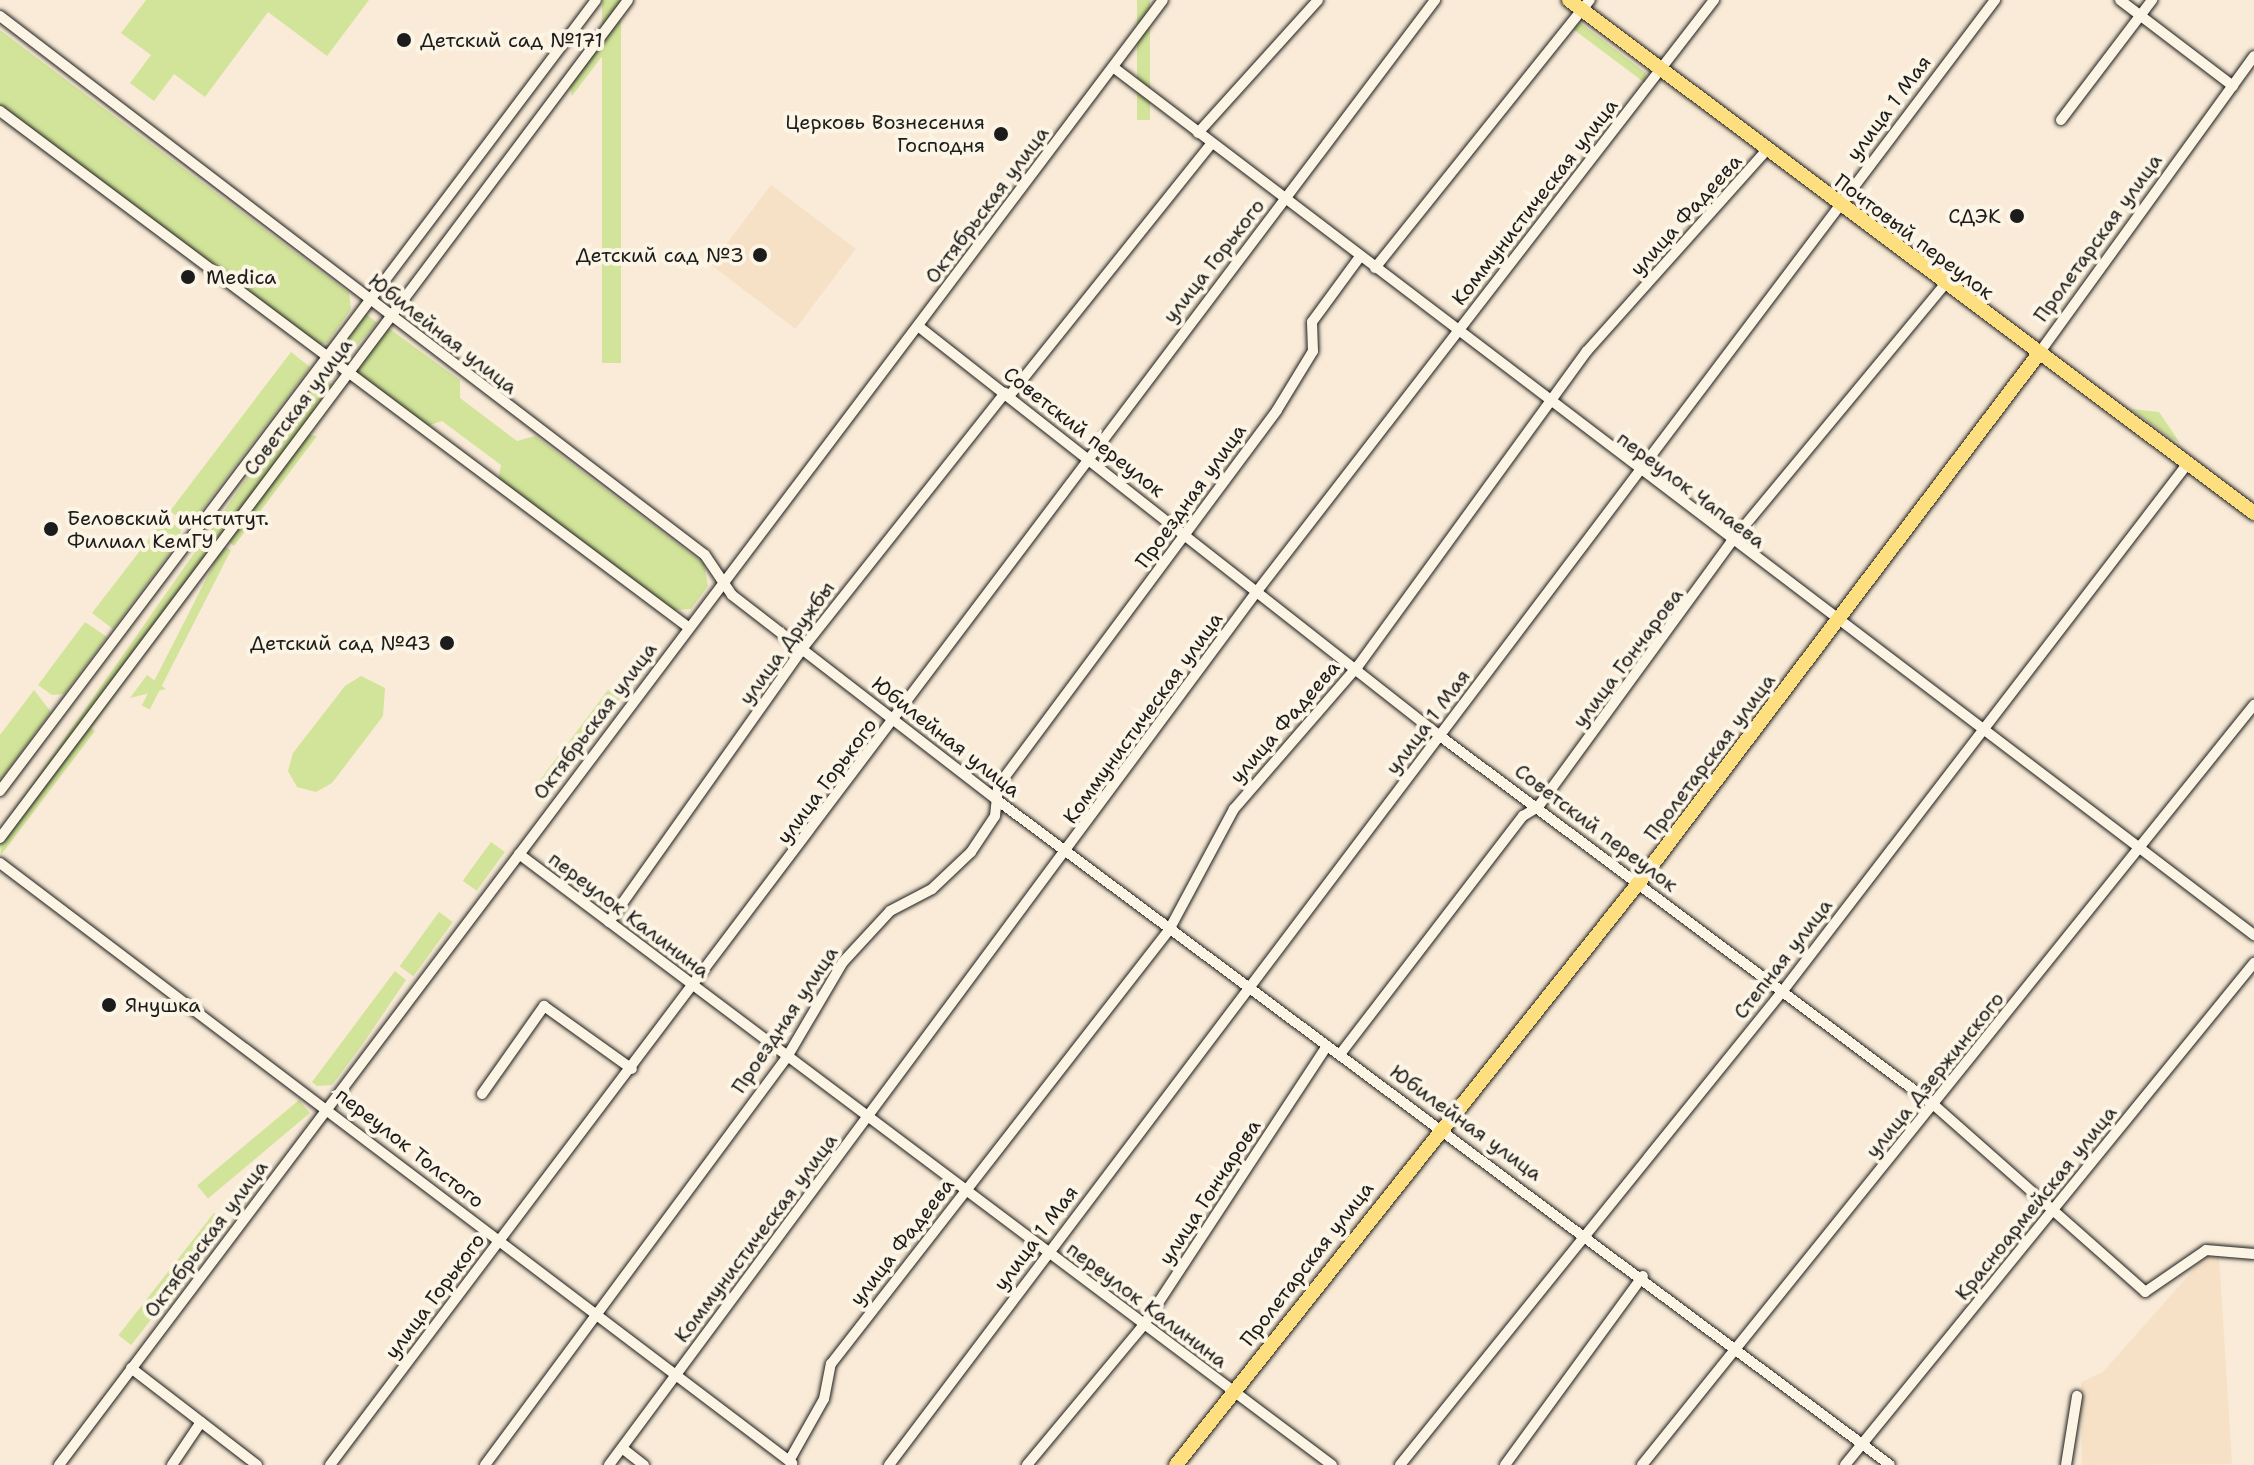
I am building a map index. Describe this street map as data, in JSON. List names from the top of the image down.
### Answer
{
  "streets": {
    "main road": ["Почтовый переулок", "Пролетарская улица"],
    "street": [
      "улица 1 Мая",
      "Коммунистическая улица",
      "Октябрьская улица",
      "улица Фадеева",
      "улица Горького",
      "Юбилейная улица",
      "Советская улица",
      "Советский переулок",
      "переулок Чапаева",
      "Проездная улица",
      "улица Дружбы",
      "улица Гончарова",
      "переулок Калинина",
      "Степная улица",
      "улица Дзержинского",
      "переулок Толстого",
      "Красноармейская улица"
    ]
  },
  "crossings": [
    ["улица 1 Мая", "Почтовый переулок"],
    ["улица 1 Мая", "Юбилейная улица"],
    ["улица 1 Мая", "Советский переулок"],
    ["улица 1 Мая", "переулок Чапаева"],
    ["улица 1 Мая", "переулок Калинина"],
    ["Коммунистическая улица", "Почтовый переулок"],
    ["Коммунистическая улица", "Юбилейная улица"],
    ["Коммунистическая улица", "Советский переулок"],
    ["Коммунистическая улица", "переулок Чапаева"],
    ["Коммунистическая улица", "переулок Калинина"],
    ["Коммунистическая улица", "переулок Толстого"],
    ["Октябрьская улица", "Юбилейная улица"],
    ["Октябрьская улица", "Советский переулок"],
    ["Октябрьская улица", "переулок Чапаева"],
    ["Октябрьская улица", "переулок Калинина"],
    ["Октябрьская улица", "переулок Толстого"],
    ["улица Фадеева", "Почтовый переулок"],
    ["улица Фадеева", "Юбилейная улица"],
    ["улица Фадеева", "Советский переулок"],
    ["улица Фадеева", "переулок Чапаева"],
    ["улица Фадеева", "переулок Калинина"],
    ["улица Фадеева", "переулок Толстого"],
    ["Почтовый переулок", "Пролетарская улица"],
    ["Почтовый переулок", "улица Гончарова"],
    ["Почтовый переулок", "Степная улица"],
    ["Пролетарская улица", "Юбилейная улица"],
    ["Пролетарская улица", "Советский переулок"],
    ["Пролетарская улица", "переулок Чапаева"],
    ["Пролетарская улица", "переулок Калинина"],
    ["улица Горького", "Юбилейная улица"],
    ["улица Горького", "Советский переулок"],
    ["улица Горького", "переулок Чапаева"],
    ["улица Горького", "переулок Калинина"],
    ["улица Горького", "переулок Толстого"],
    ["Юбилейная улица", "Советская улица"],
    ["Юбилейная улица", "Проездная улица"],
    ["Юбилейная улица", "улица Дружбы"],
    ["Юбилейная улица", "улица Гончарова"],
    ["Юбилейная улица", "Степная улица"],
    ["Юбилейная улица", "улица Дзержинского"],
    ["Юбилейная улица", "Красноармейская улица"],
    ["Советский переулок", "Проездная улица"],
    ["Советский переулок", "улица Дружбы"],
    ["Советский переулок", "улица Гончарова"],
    ["Советский переулок", "Степная улица"],
    ["Советский переулок", "улица Дзержинского"],
    ["Советский переулок", "Красноармейская улица"],
    ["переулок Чапаева", "Проездная улица"],
    ["переулок Чапаева", "улица Дружбы"],
    ["переулок Чапаева", "улица Гончарова"],
    ["переулок Чапаева", "Степная улица"],
    ["переулок Чапаева", "улица Дзержинского"],
    ["Проездная улица", "переулок Калинина"],
    ["Проездная улица", "переулок Толстого"],
    ["улица Дружбы", "переулок Калинина"],
    ["улица Гончарова", "переулок Калинина"]
  ],
  "places": [
    "Детский сад №171",
    "Церковь Вознесения Господня",
    "СДЭК",
    "Детский сад №3",
    "Mеdica",
    "Беловский институт. Филиал КемГУ",
    "Детский сад №43",
    "Янушка"
  ]
}
